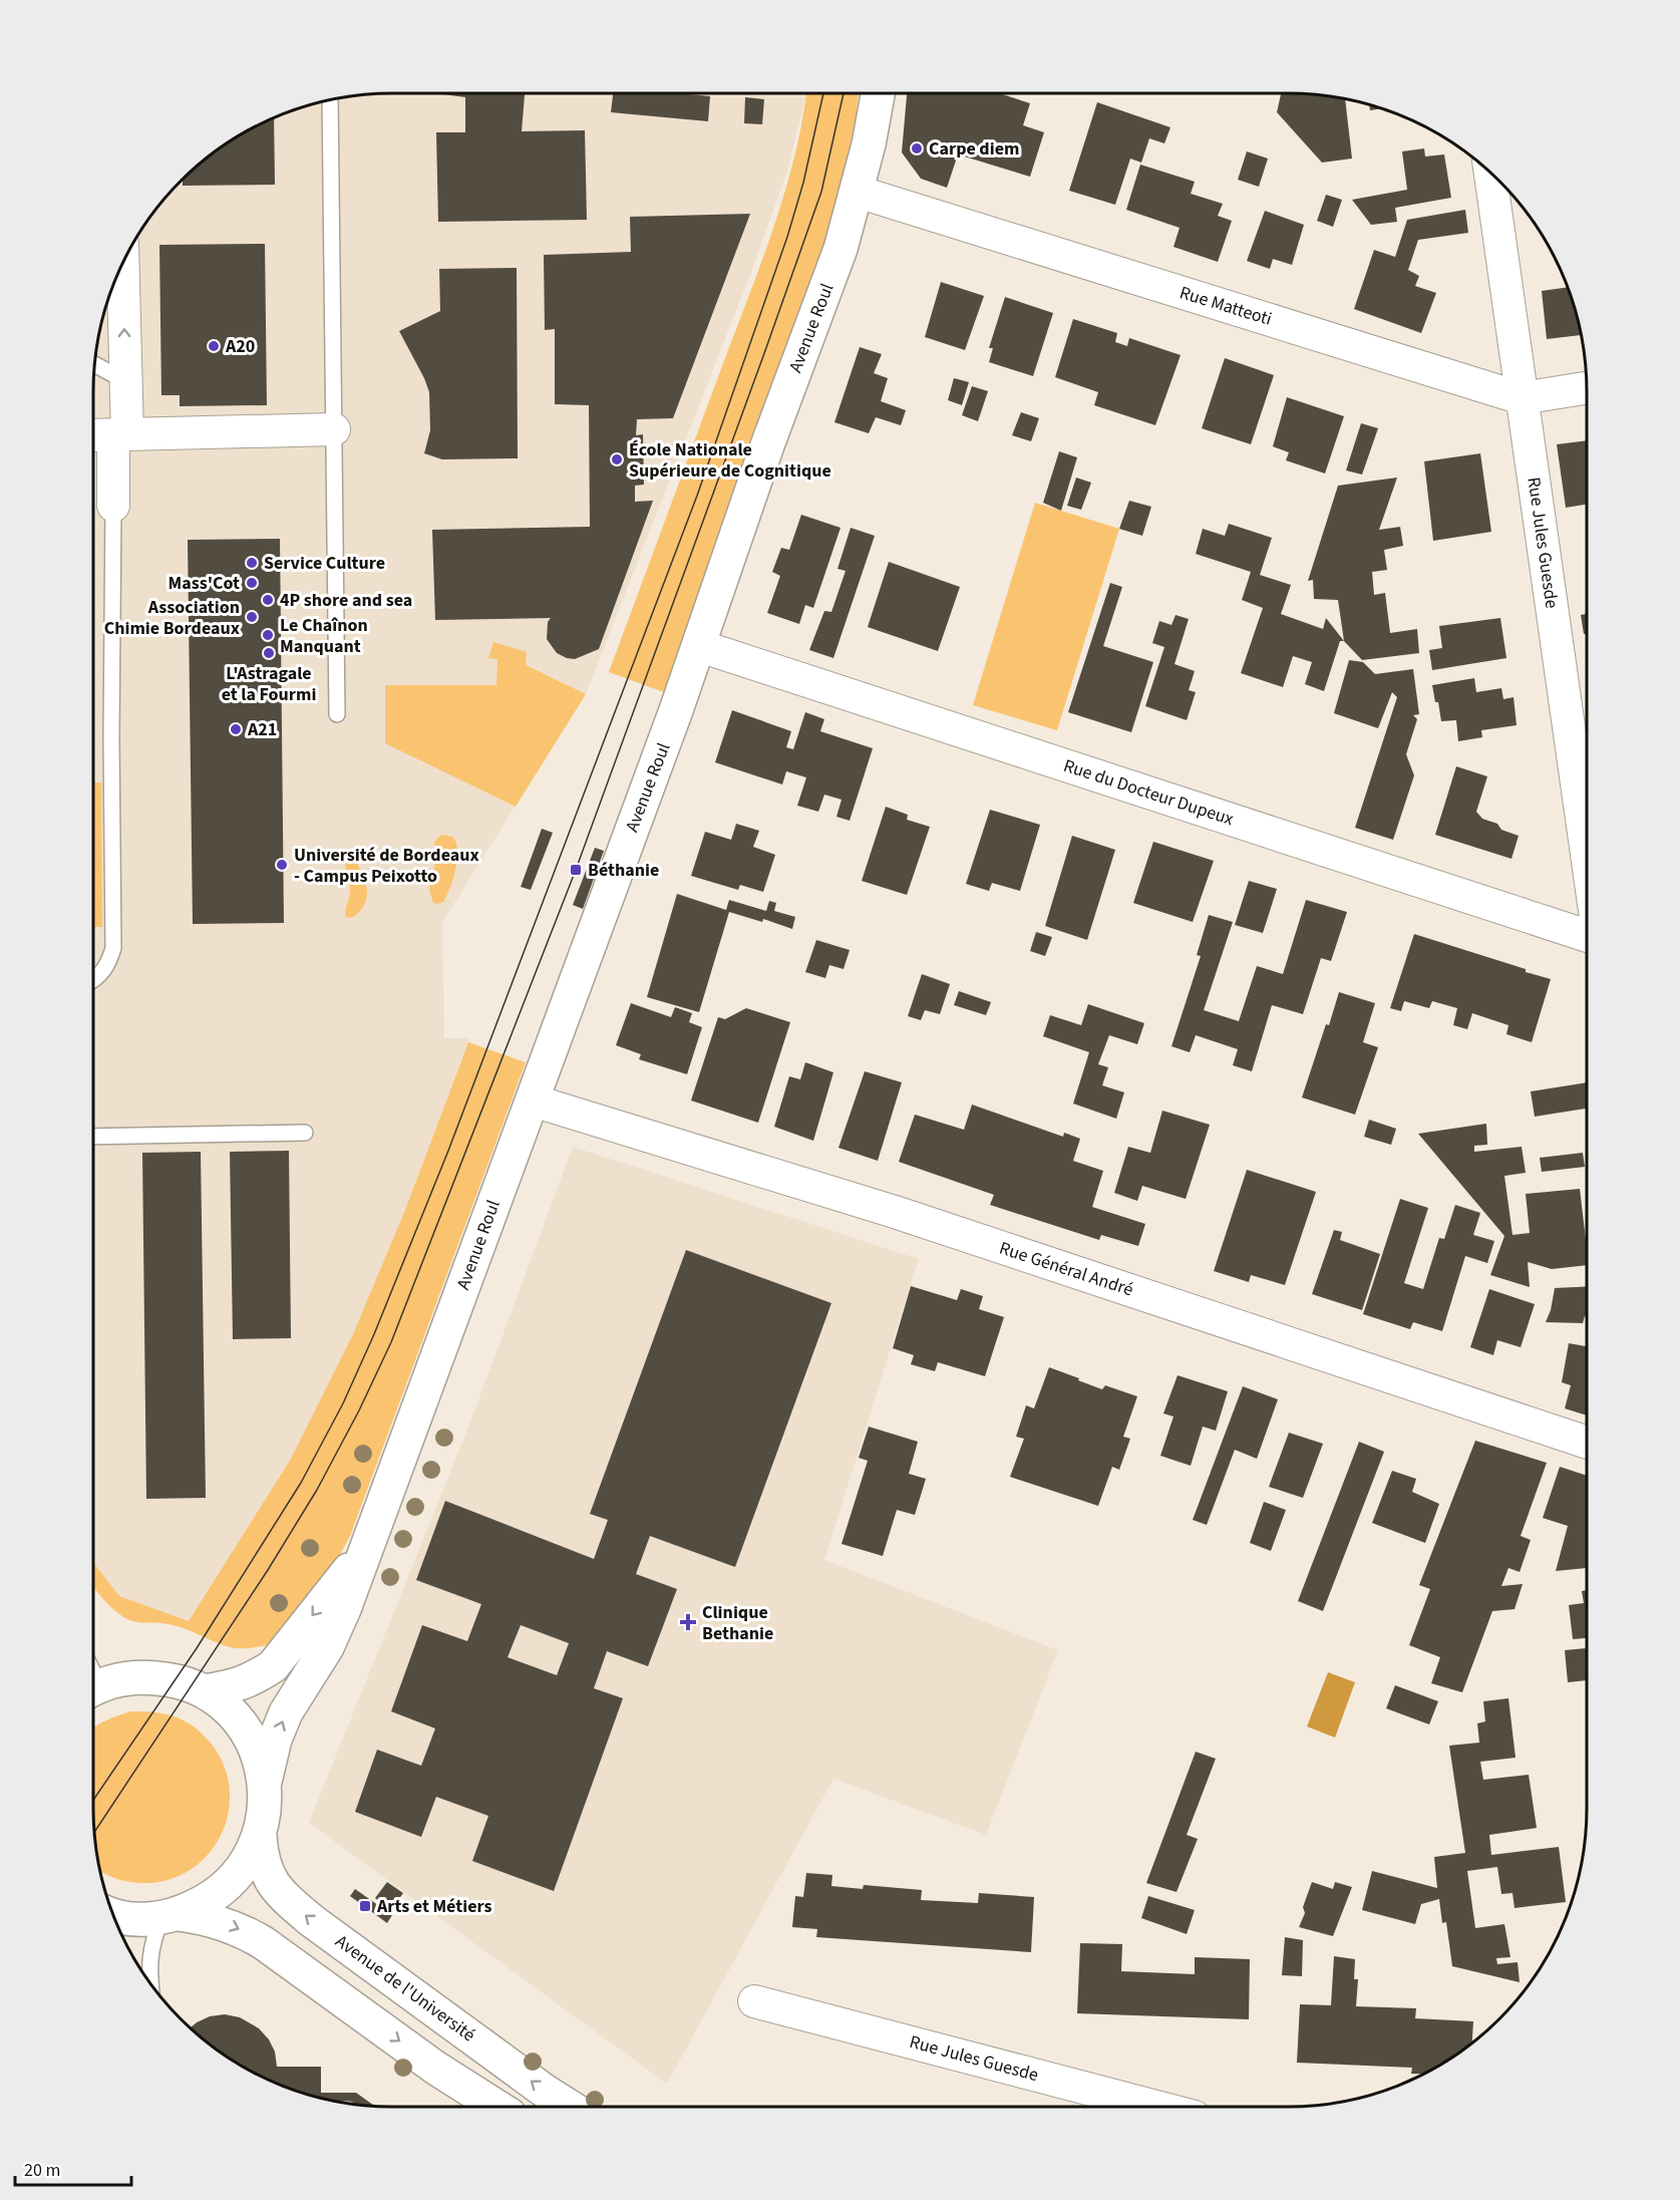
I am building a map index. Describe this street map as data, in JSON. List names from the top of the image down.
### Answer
{
  "streets": {
    "main road": ["Avenue Roul", "Avenue de l'Université"],
    "street": [
      "Rue Matteoti",
      "Rue Jules Guesde",
      "Rue du Docteur Dupeux",
      "Rue Général André"
    ]
  },
  "crossings": [
    ["Rue Matteoti", "Avenue Roul"],
    ["Rue Matteoti", "Rue Jules Guesde"],
    ["Avenue Roul", "Rue du Docteur Dupeux"],
    ["Avenue Roul", "Rue Général André"]
  ],
  "places": {
    "other": [
      "Carpe diem",
      "A20",
      "École Nationale Supérieure de Cognitique",
      "Service Culture",
      "Mass'Cot",
      "4P shore and sea",
      "Association Chimie Bordeaux",
      "Le Chaînon Manquant",
      "L'Astragale et la Fourmi",
      "A21",
      "Université de Bordeaux - Campus Peixotto"
    ],
    "transit": ["Béthanie", "Arts et Métiers"],
    "health": ["Clinique Bethanie"]
  },
  "scale_bar": "20 m"
}
